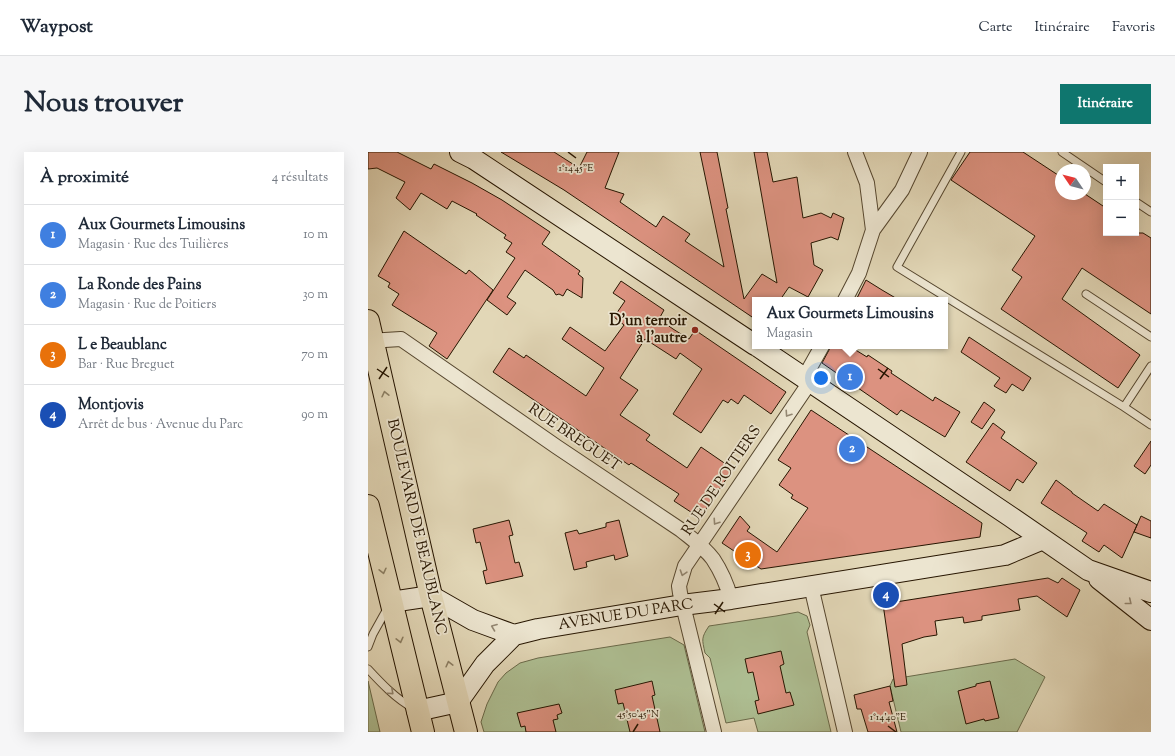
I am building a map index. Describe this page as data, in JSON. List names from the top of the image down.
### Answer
{
  "streets": {
    "main road": ["BOULEVARD DE BEAUBLANC", "AVENUE DU PARC"],
    "street": ["RUE BREGUET", "RUE DE POITIERS"]
  },
  "crossings": [
    ["RUE BREGUET", "RUE DE POITIERS"],
    ["RUE BREGUET", "BOULEVARD DE BEAUBLANC"],
    ["RUE BREGUET", "AVENUE DU PARC"],
    ["RUE DE POITIERS", "AVENUE DU PARC"]
  ],
  "one_way": ["RUE DE POITIERS"],
  "places": ["D'un terroir à l'autre"],
  "north": "top left",
  "page": {
    "header": "Waypost",
    "nav": ["Carte", "Itinéraire", "Favoris"],
    "title": "Nous trouver",
    "buttons": "Itinéraire",
    "heading": ["À proximité", "4 résultats"],
    "map_buttons": ["+", "−"],
    "list": [
      {
        "mark": "1",
        "name": "Aux Gourmets Limousins",
        "note": "Magasin · Rue des Tuilières",
        "value": "10 m"
      },
      {
        "mark": "2",
        "name": "La Ronde des Pains",
        "note": "Magasin · Rue de Poitiers",
        "value": "30 m"
      },
      {
        "mark": "3",
        "name": "L e Beaublanc",
        "note": "Bar · Rue Breguet",
        "value": "70 m"
      },
      {
        "mark": "4",
        "name": "Montjovis",
        "note": "Arrêt de bus · Avenue du Parc",
        "value": "90 m"
      }
    ],
    "popup": ["Aux Gourmets Limousins", "Magasin"],
    "pins": [
      "1",
      "2",
      "3",
      "4"
    ]
  },
  "coordinates": ["1°14'45\"E", "45°50'45\"N", "1°14'40\"E"]
}
